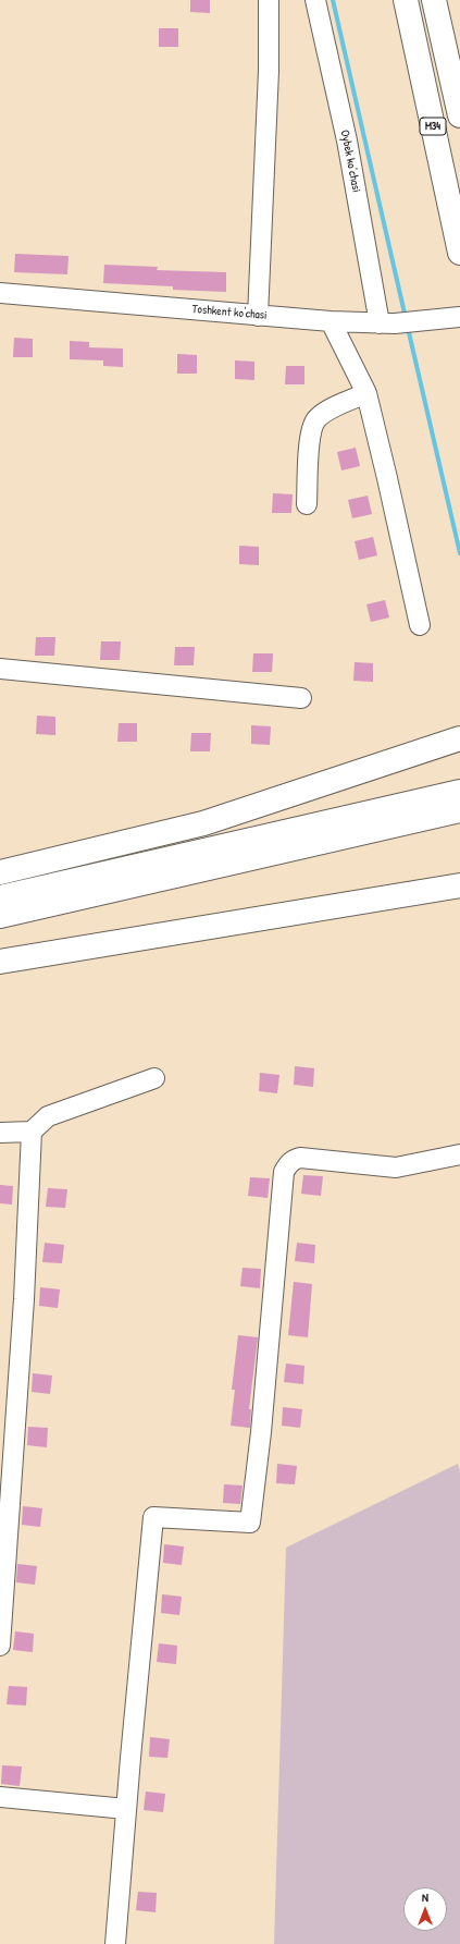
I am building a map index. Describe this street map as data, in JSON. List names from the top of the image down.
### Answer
{
  "streets": {
    "main road": ["M34"],
    "street": ["Oybek ko’chasi", "Toshkent ko'chasi"]
  },
  "crossings": [
    ["Oybek ko’chasi", "Toshkent ko'chasi"]
  ],
  "north": "top"
}
